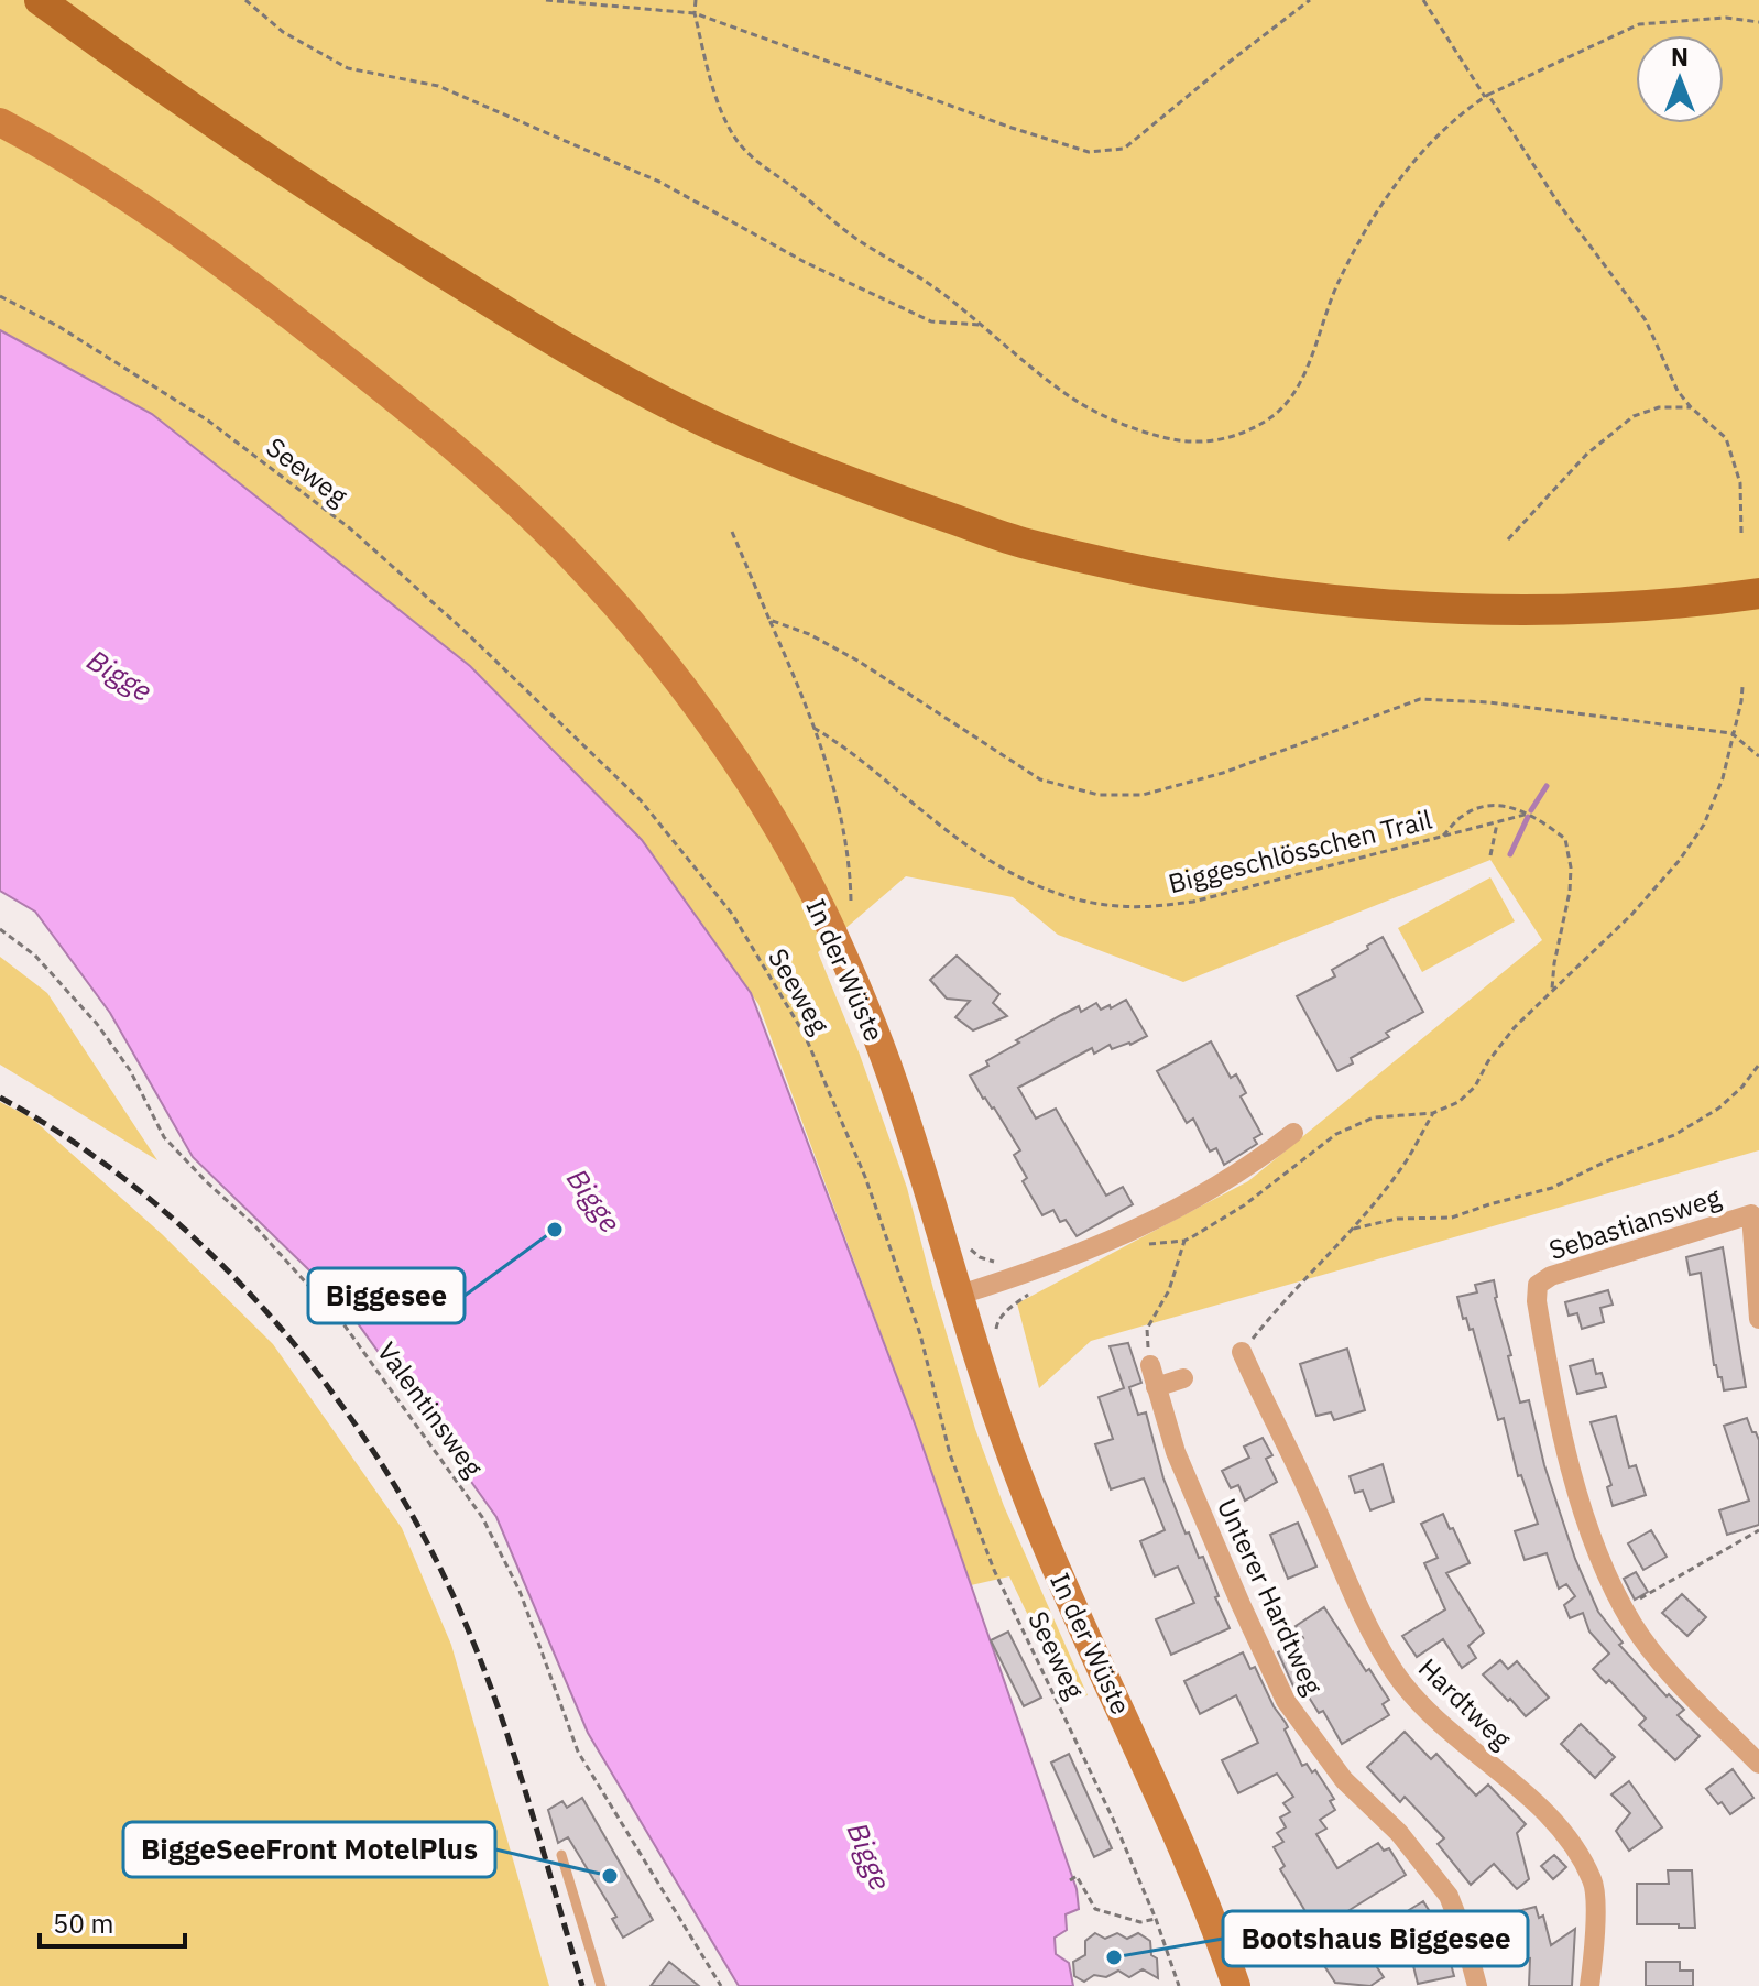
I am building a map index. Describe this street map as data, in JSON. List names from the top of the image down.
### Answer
{
  "streets": {
    "main road": ["In der Wüste"],
    "street": ["Sebastiansweg", "Unterer Hardtweg", "Hardtweg"],
    "path": ["Seeweg", "Biggeschlösschen Trail", "Valentinsweg"]
  },
  "water": ["Bigge"],
  "places": ["Biggesee", "BiggeSeeFront MotelPlus", "Bootshaus Biggesee"],
  "scale_bar": "50 m",
  "north": "top"
}
